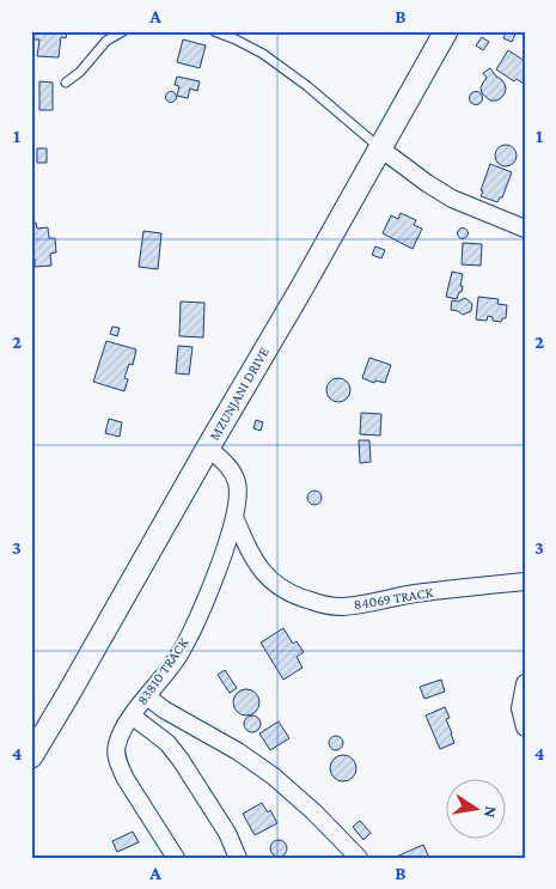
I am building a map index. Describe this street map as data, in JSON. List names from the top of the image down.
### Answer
{
  "streets": {
    "main road": ["MZUNJANI DRIVE"],
    "street": ["84069 TRACK", "83810 TRACK"]
  },
  "crossings": [
    ["MZUNJANI DRIVE", "83810 TRACK"],
    ["84069 TRACK", "83810 TRACK"]
  ],
  "north": "right",
  "grid": {
    "columns": ["A", "B"],
    "rows": [
      "1",
      "2",
      "3",
      "4"
    ]
  }
}
